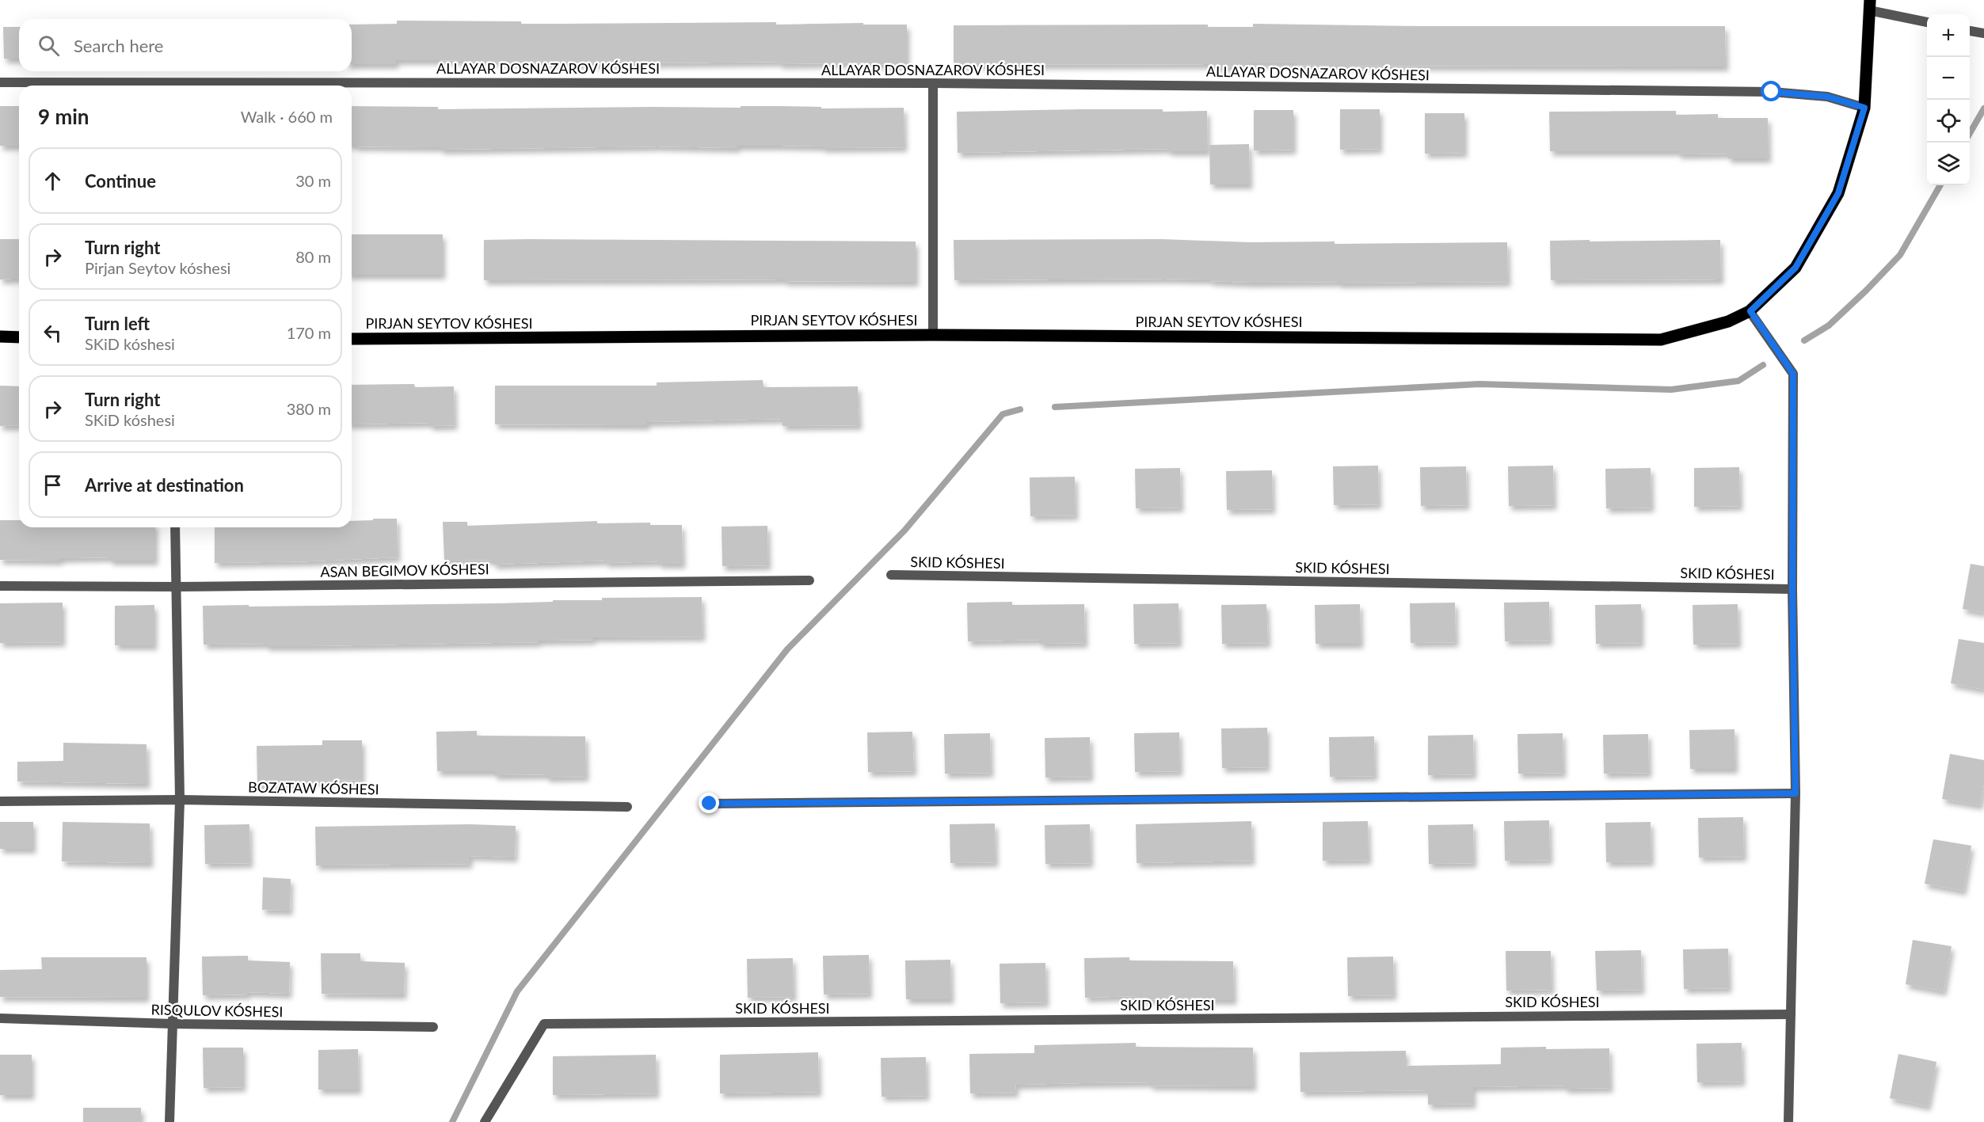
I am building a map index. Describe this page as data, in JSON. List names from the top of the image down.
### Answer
{
  "streets": {
    "main road": ["PIRJAN SEYTOV KÓSHESI"],
    "street": [
      "ALLAYAR DOSNAZAROV KÓSHESI",
      "SKID KÓSHESI",
      "ASAN BEGIMOV KÓSHESI",
      "BOZATAW KÓSHESI"
    ]
  },
  "crossings": [
    ["ALLAYAR DOSNAZAROV KÓSHESI", "PIRJAN SEYTOV KÓSHESI"],
    ["PIRJAN SEYTOV KÓSHESI", "SKID KÓSHESI"]
  ],
  "page": {
    "map_buttons": ["+", "−"],
    "search": "Search here",
    "heading": ["9 min", "Walk · 660 m"],
    "list": [
      ["Continue", "30 m"],
      ["Turn right", "Pirjan Seytov kóshesi", "80 m"],
      ["Turn left", "SKiD kóshesi", "170 m"],
      ["Turn right", "SKiD kóshesi", "380 m"],
      "Arrive at destination"
    ]
  }
}
